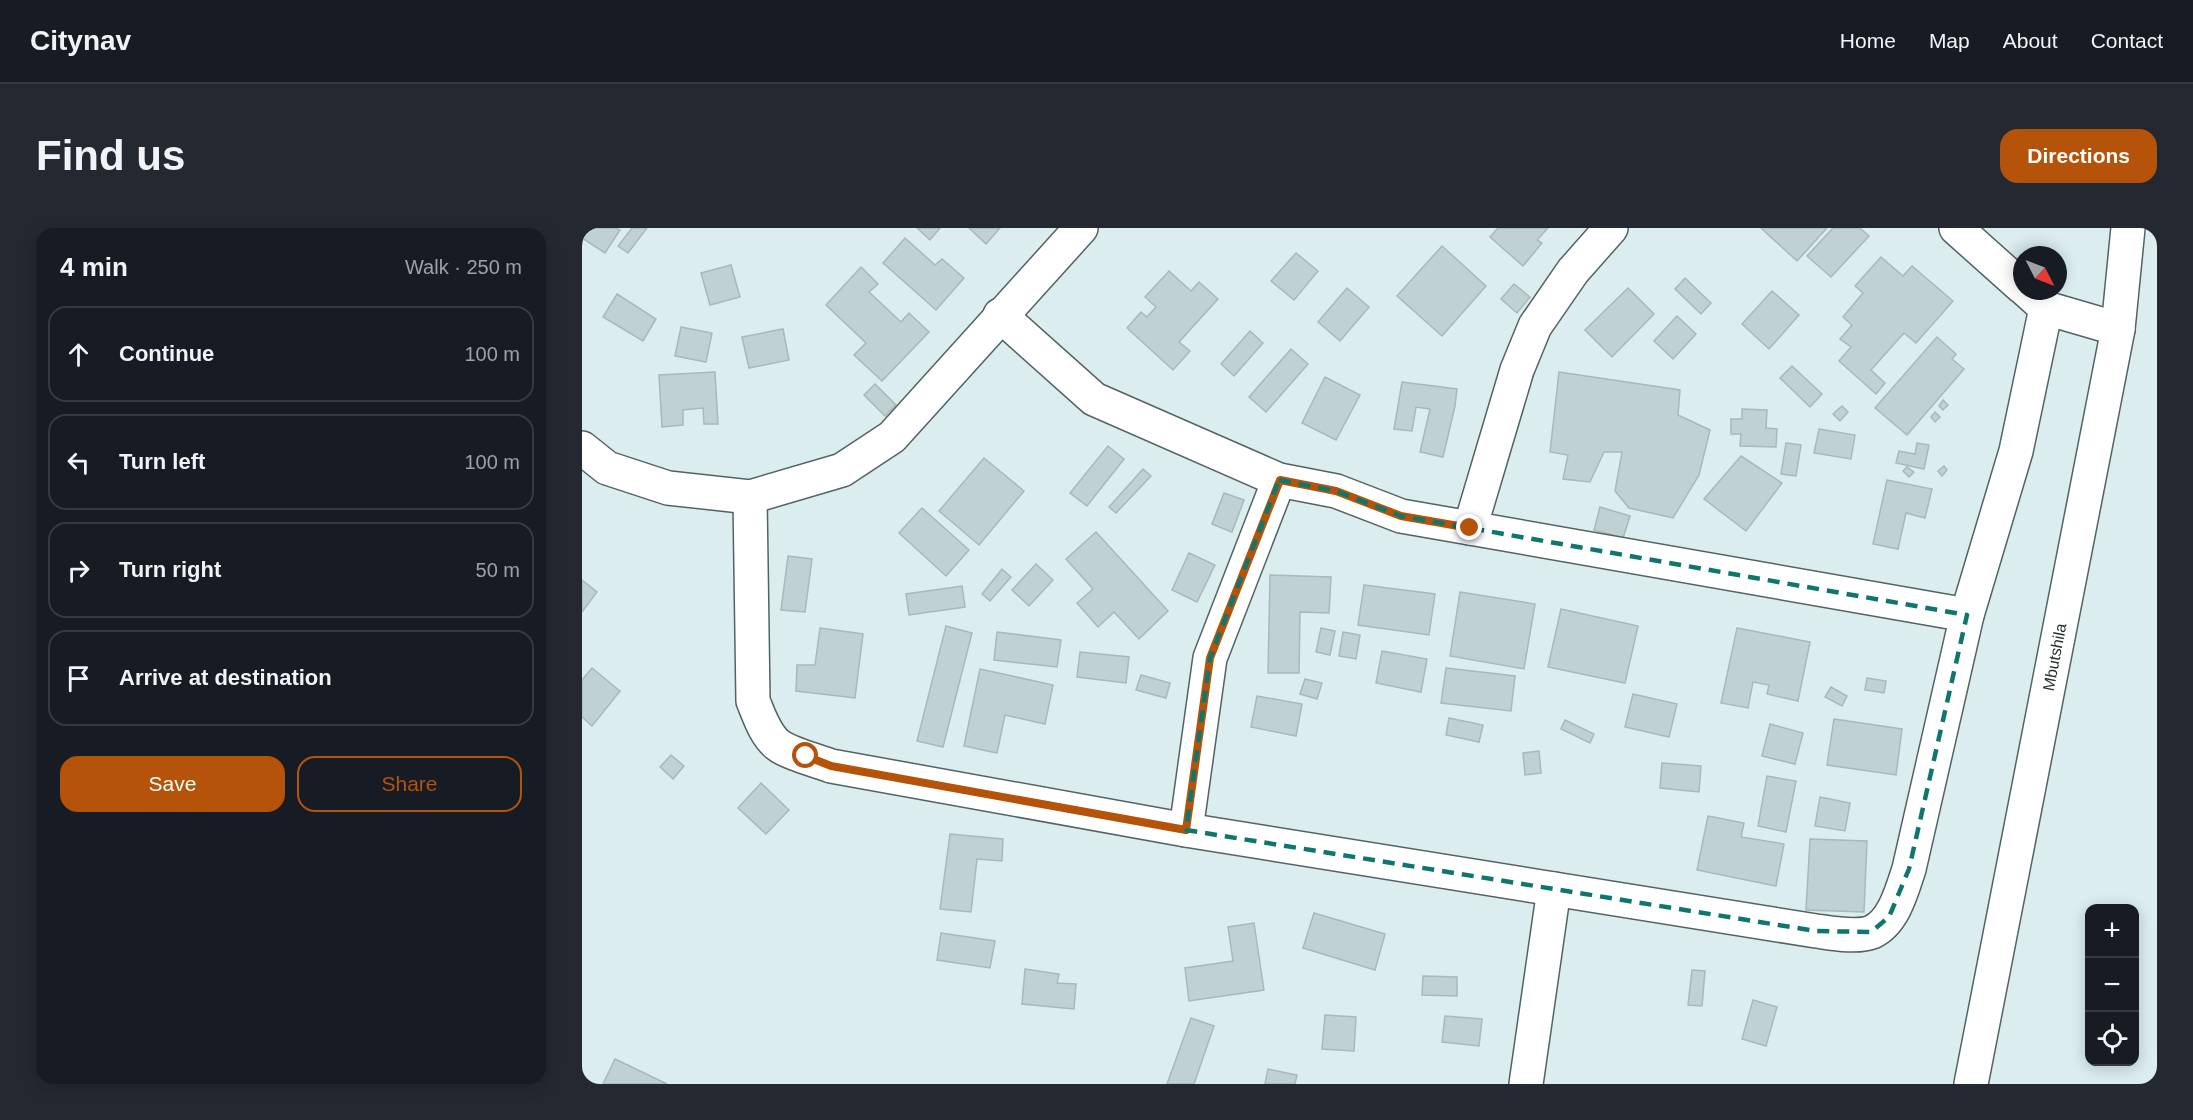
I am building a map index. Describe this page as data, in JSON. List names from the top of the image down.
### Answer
{
  "streets": {
    "street": ["Mbutshila"]
  },
  "north": "bottom right",
  "page": {
    "header": "Citynav",
    "nav": [
      "Home",
      "Map",
      "About",
      "Contact"
    ],
    "buttons": [
      "Directions",
      ["Save", "Share"]
    ],
    "title": "Find us",
    "heading": ["4 min", "Walk · 250 m"],
    "list": [
      ["Continue", "100 m"],
      ["Turn left", "100 m"],
      ["Turn right", "50 m"],
      "Arrive at destination"
    ],
    "map_buttons": ["+", "−"]
  }
}
